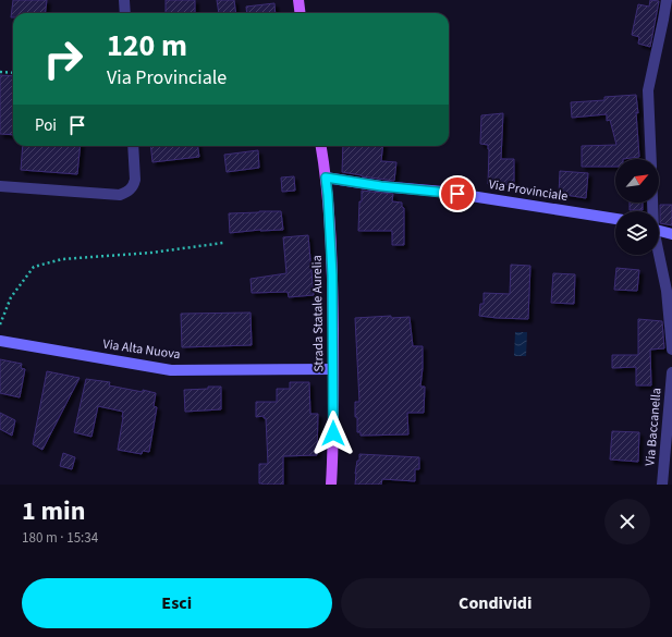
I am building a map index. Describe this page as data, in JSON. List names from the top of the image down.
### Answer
{
  "streets": {
    "main road": ["Strada Statale Aurelia"],
    "street": ["Via Provinciale", "Via Alta Nuova", "Via Baccanella"]
  },
  "crossings": [
    ["Via Provinciale", "Strada Statale Aurelia"],
    ["Strada Statale Aurelia", "Via Alta Nuova"]
  ],
  "north": "top right",
  "page": {
    "turn": ["120 m", "Via Provinciale"],
    "then": "Poi",
    "heading": ["1 min", "180 m · 15:34"],
    "buttons": ["Esci", "Condividi"]
  }
}
